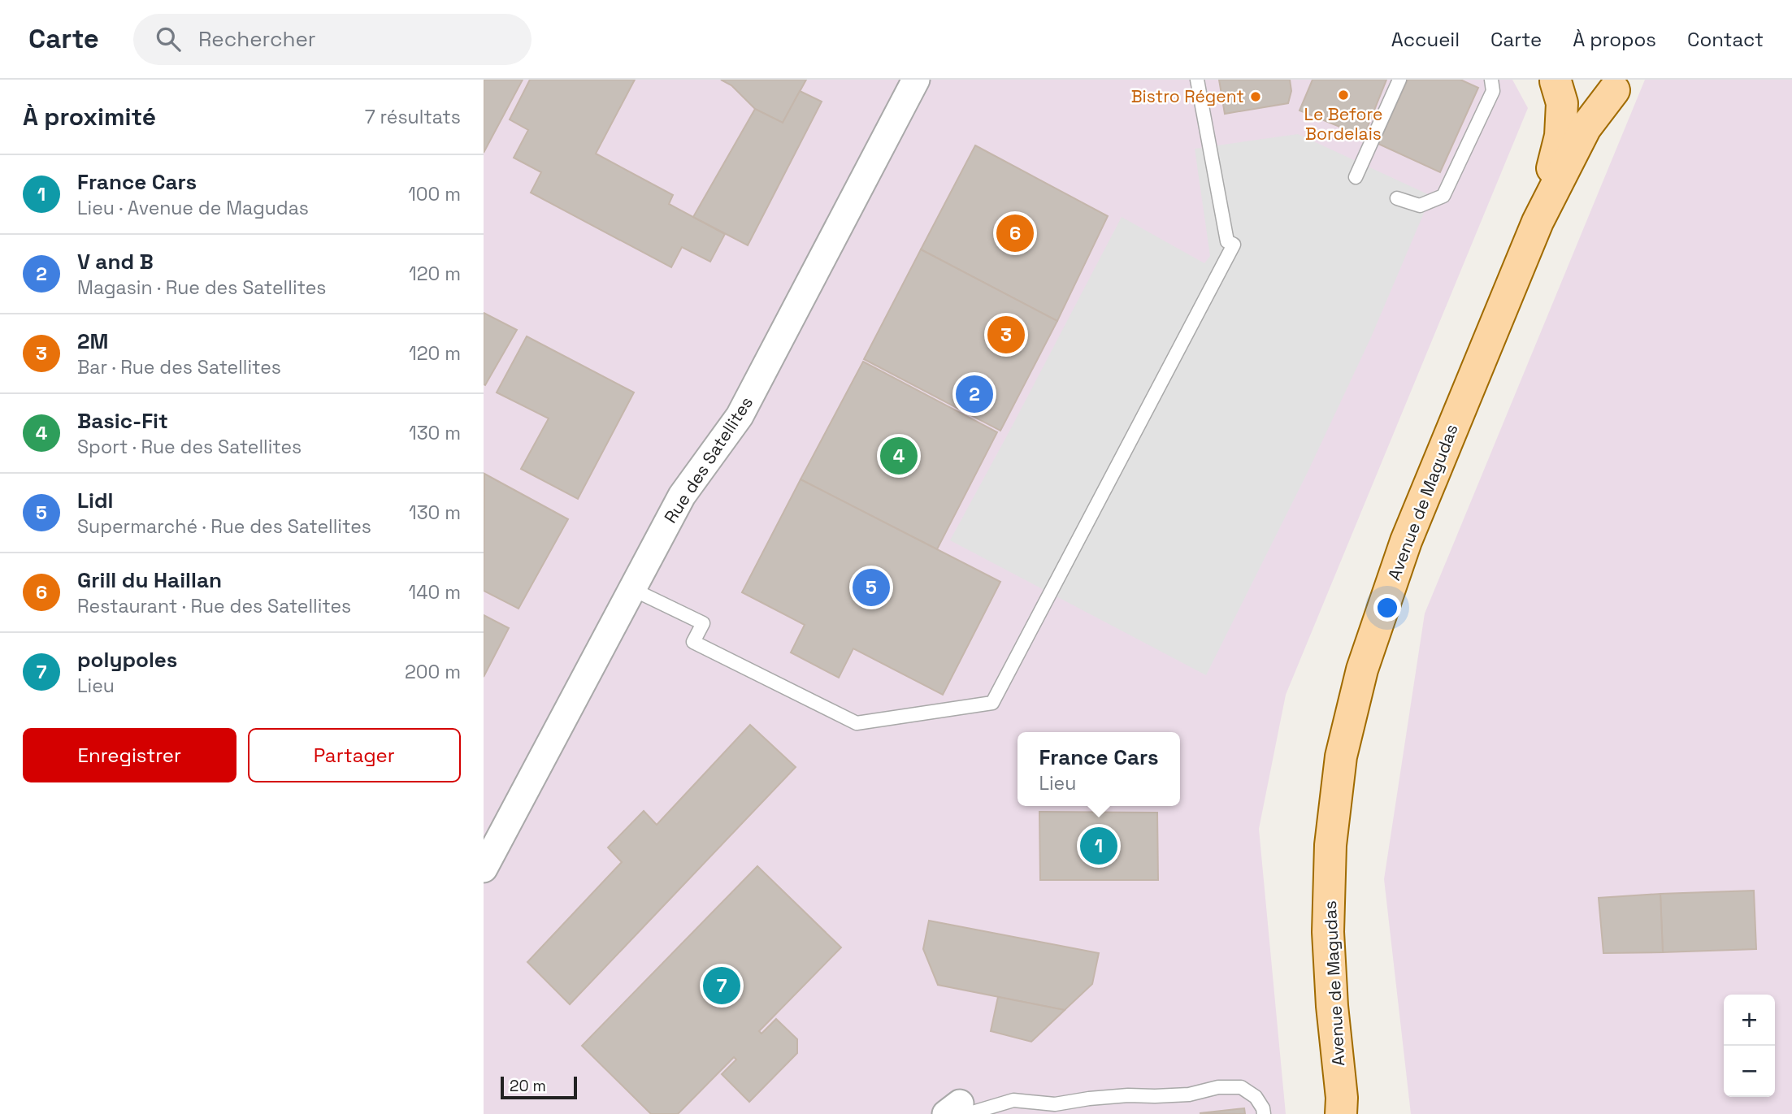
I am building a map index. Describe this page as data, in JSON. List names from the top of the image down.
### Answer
{
  "streets": {
    "main road": ["Avenue de Magudas"],
    "street": ["Rue des Satellites"]
  },
  "places": ["Le Before Bordelais", "Bistro Régent"],
  "scale_bar": "20 m",
  "page": {
    "header": "Carte",
    "search": "Rechercher",
    "nav": [
      "Accueil",
      "Carte",
      "À propos",
      "Contact"
    ],
    "heading": ["À proximité", "7 résultats"],
    "list": [
      {
        "mark": "1",
        "name": "France Cars",
        "note": "Lieu · Avenue de Magudas",
        "value": "100 m"
      },
      {
        "mark": "2",
        "name": "V and B",
        "note": "Magasin · Rue des Satellites",
        "value": "120 m"
      },
      {
        "mark": "3",
        "name": "2M",
        "note": "Bar · Rue des Satellites",
        "value": "120 m"
      },
      {
        "mark": "4",
        "name": "Basic-Fit",
        "note": "Sport · Rue des Satellites",
        "value": "130 m"
      },
      {
        "mark": "5",
        "name": "Lidl",
        "note": "Supermarché · Rue des Satellites",
        "value": "130 m"
      },
      {
        "mark": "6",
        "name": "Grill du Haillan",
        "note": "Restaurant · Rue des Satellites",
        "value": "140 m"
      },
      {
        "mark": "7",
        "name": "polypoles",
        "note": "Lieu",
        "value": "200 m"
      }
    ],
    "pins": [
      "6",
      "3",
      "2",
      "4",
      "5",
      "1",
      "7"
    ],
    "buttons": ["Enregistrer", "Partager"],
    "popup": ["France Cars", "Lieu"],
    "map_buttons": ["+", "−"],
    "scale": "20 m"
  }
}
